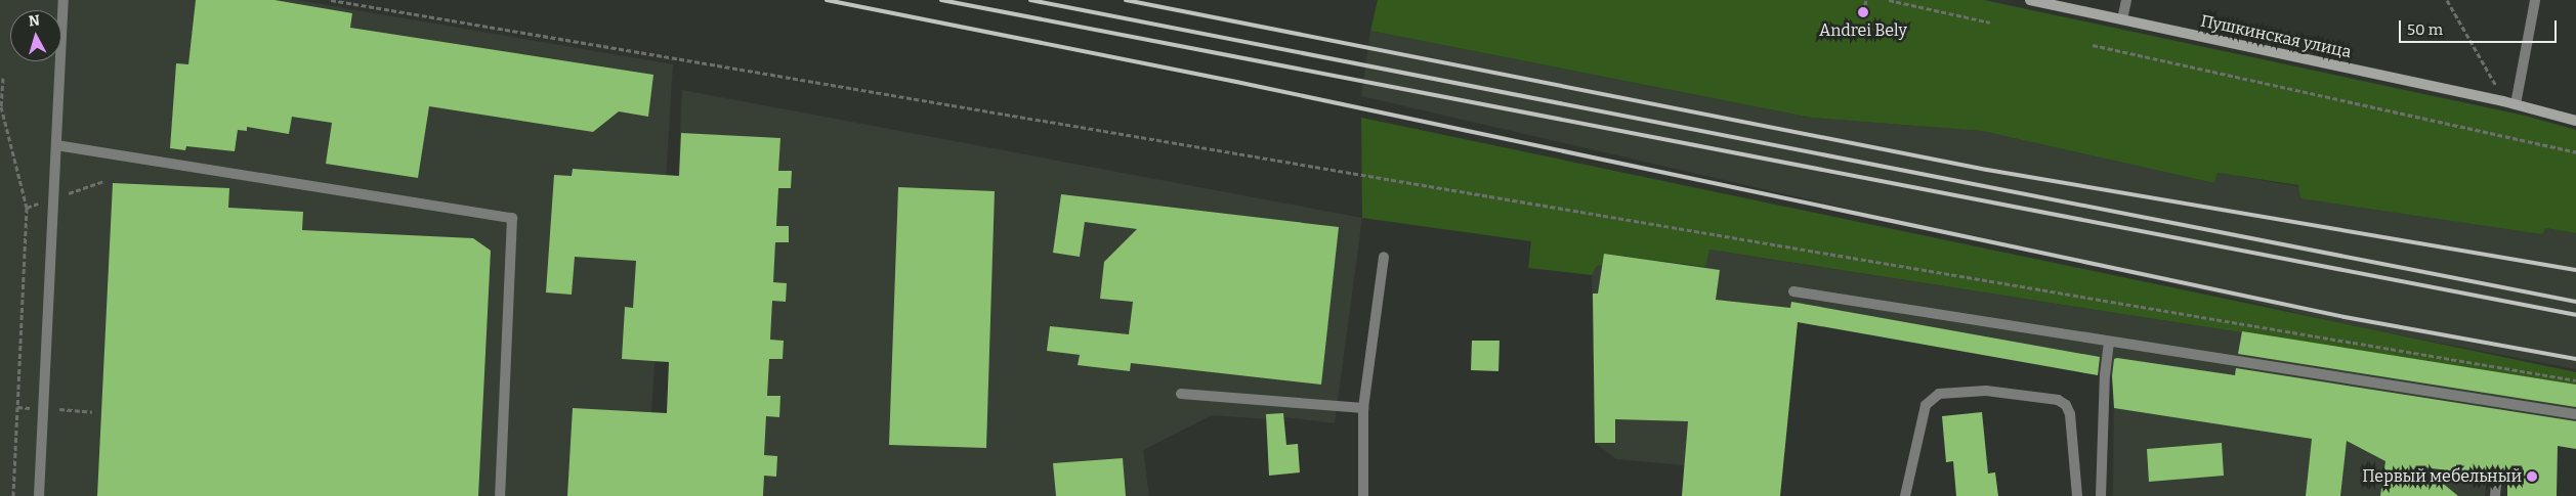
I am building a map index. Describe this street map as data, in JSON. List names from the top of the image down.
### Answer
{
  "streets": {
    "street": ["Пушкинская улица"]
  },
  "places": ["Andrei Bely", "Первый мебельный"],
  "scale_bar": "50 m",
  "north": "top"
}
